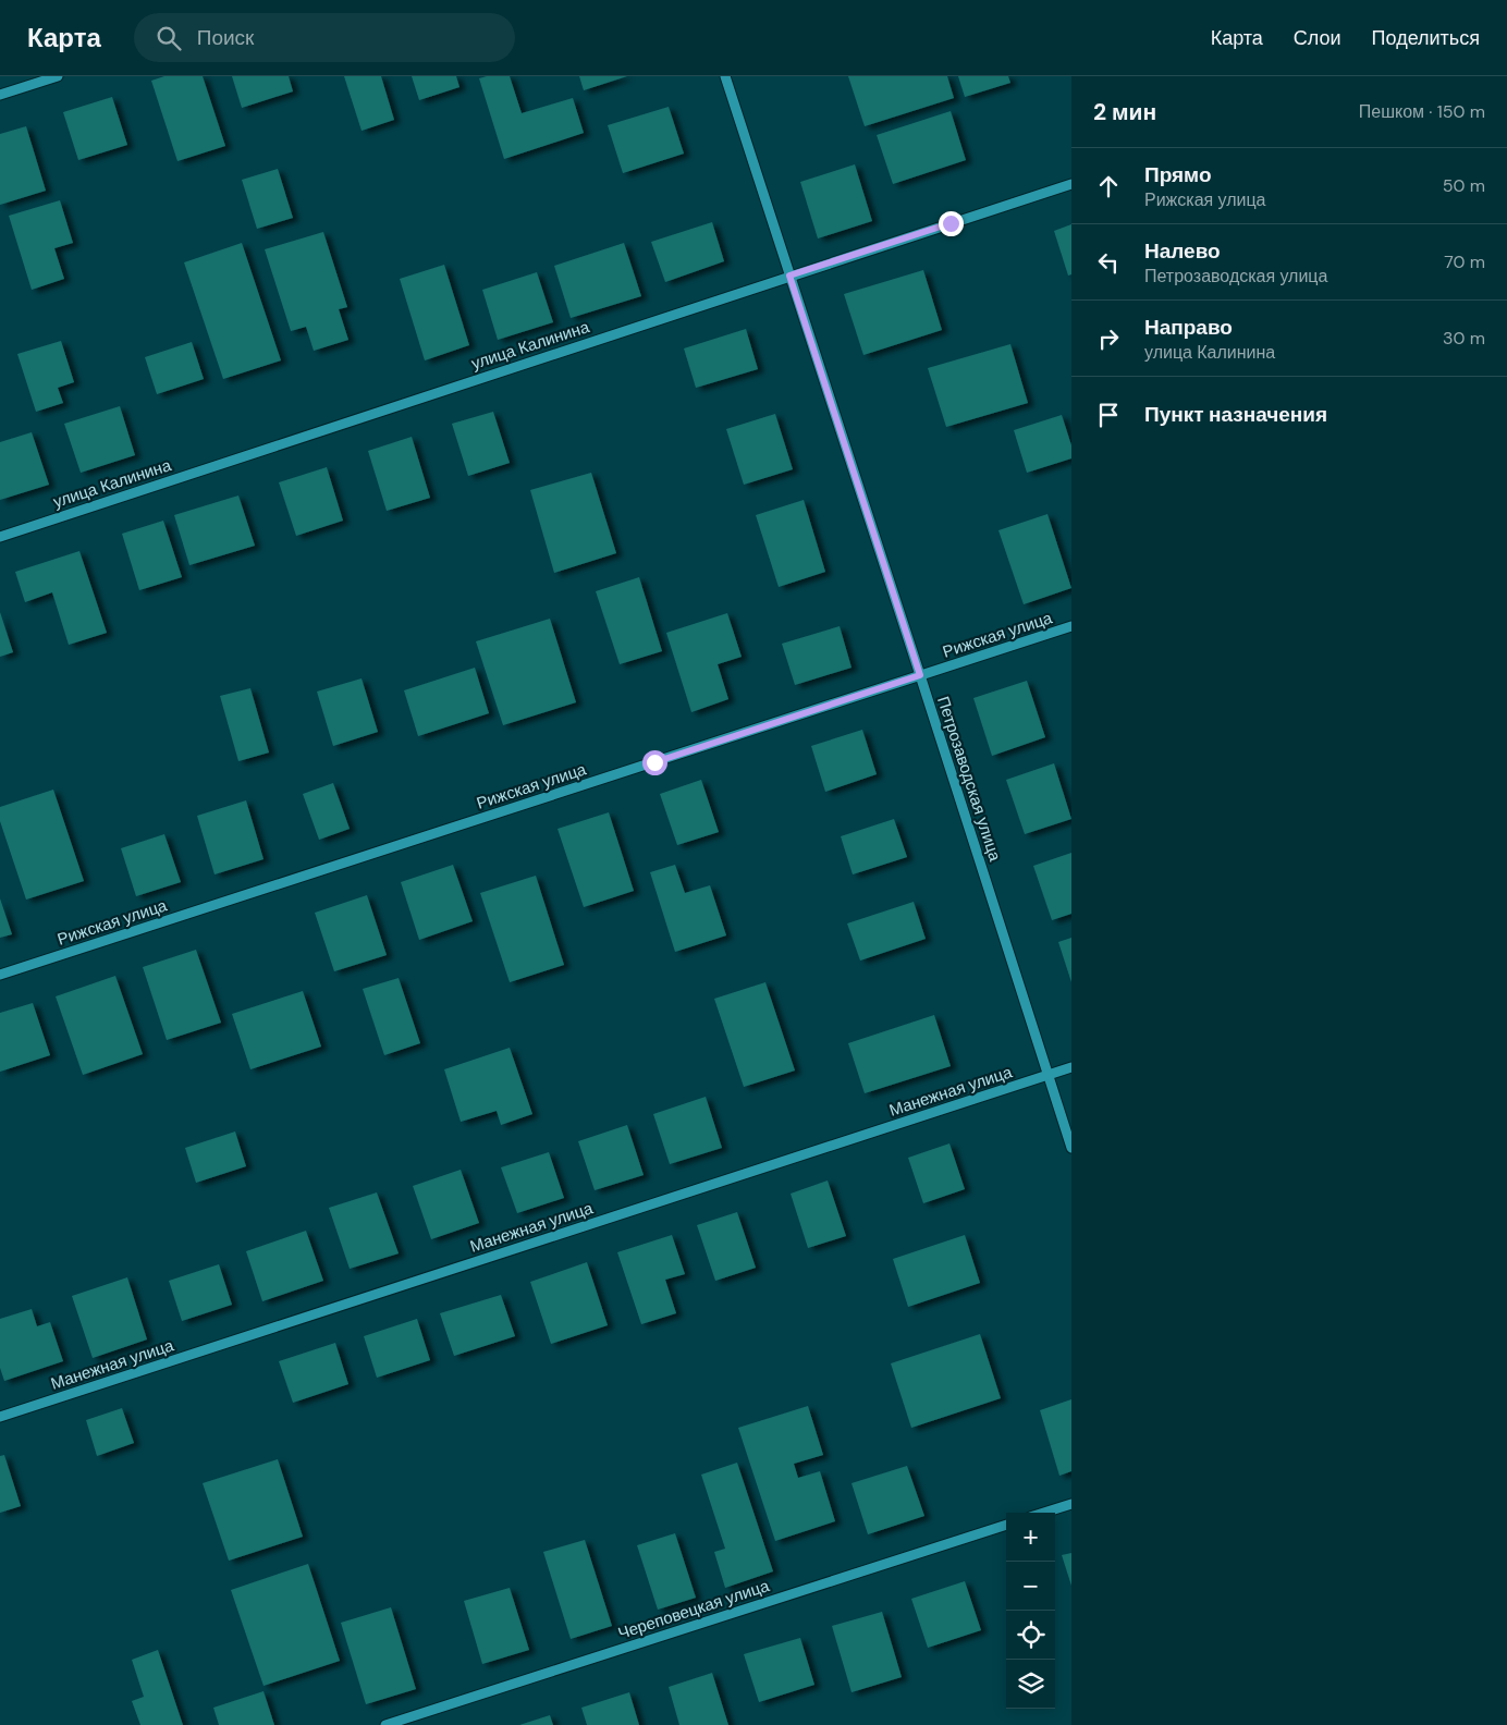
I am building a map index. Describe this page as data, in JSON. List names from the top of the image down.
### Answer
{
  "streets": {
    "street": [
      "улица Калинина",
      "Рижская улица",
      "Петрозаводская улица",
      "Манежная улица",
      "Череповецкая улица"
    ]
  },
  "crossings": [
    ["улица Калинина", "Петрозаводская улица"],
    ["Рижская улица", "Петрозаводская улица"],
    ["Петрозаводская улица", "Манежная улица"]
  ],
  "page": {
    "header": "Карта",
    "search": "Поиск",
    "nav": ["Карта", "Слои", "Поделиться"],
    "heading": ["2 мин", "Пешком · 150 m"],
    "list": [
      ["Прямо", "Рижская улица", "50 m"],
      ["Налево", "Петрозаводская улица", "70 m"],
      ["Направо", "улица Калинина", "30 m"],
      "Пункт назначения"
    ],
    "map_buttons": ["+", "−"]
  }
}
